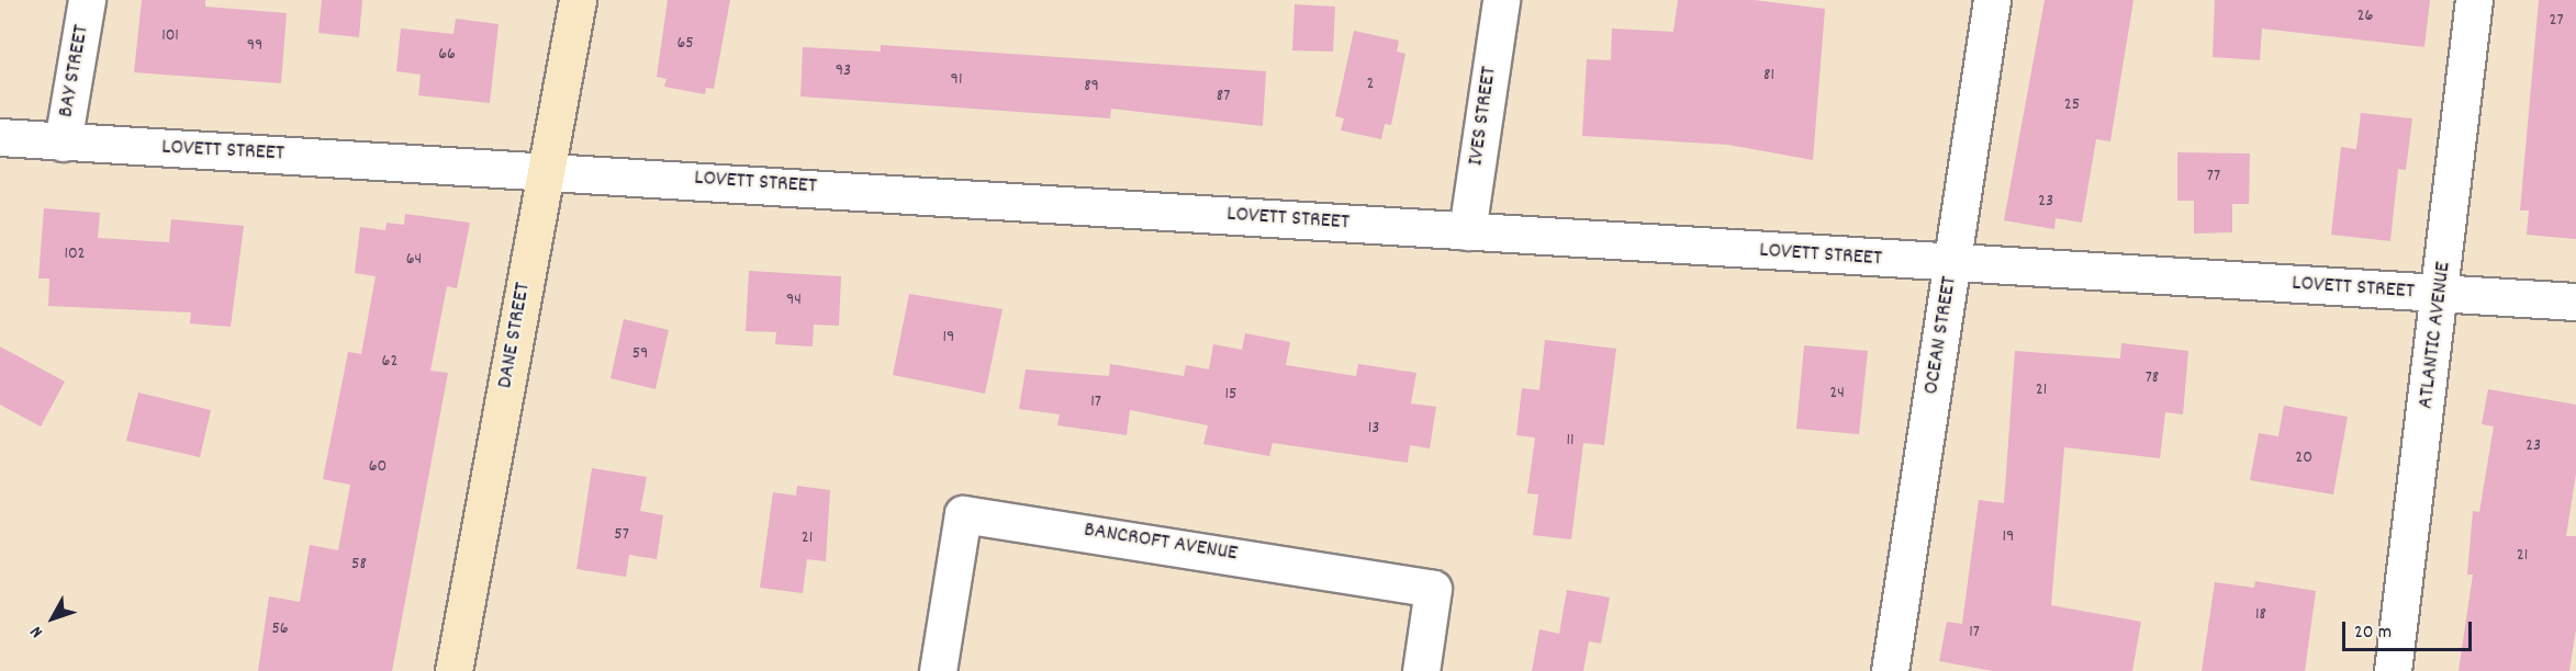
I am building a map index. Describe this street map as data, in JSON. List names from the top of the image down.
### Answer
{
  "streets": {
    "street": [
      "BAY STREET",
      "IVES STREET",
      "LOVETT STREET",
      "DANE STREET",
      "OCEAN STREET",
      "ATLANTIC AVENUE",
      "BANCROFT AVENUE"
    ]
  },
  "crossings": [
    ["BAY STREET", "LOVETT STREET"],
    ["IVES STREET", "LOVETT STREET"],
    ["LOVETT STREET", "DANE STREET"],
    ["LOVETT STREET", "OCEAN STREET"],
    ["LOVETT STREET", "ATLANTIC AVENUE"]
  ],
  "house_numbers": [
    "26",
    "27",
    "101",
    "65",
    "99",
    "66",
    "93",
    "81",
    "91",
    "2",
    "89",
    "87",
    "25",
    "77",
    "23",
    "102",
    "64",
    "94",
    "19",
    "59",
    "62",
    "78",
    "21",
    "24",
    "15",
    "17",
    "13",
    "11",
    "23",
    "20",
    "60",
    "57",
    "19",
    "21",
    "21",
    "58",
    "18",
    "56",
    "17"
  ],
  "scale_bar": "20 m",
  "north": "bottom left"
}
